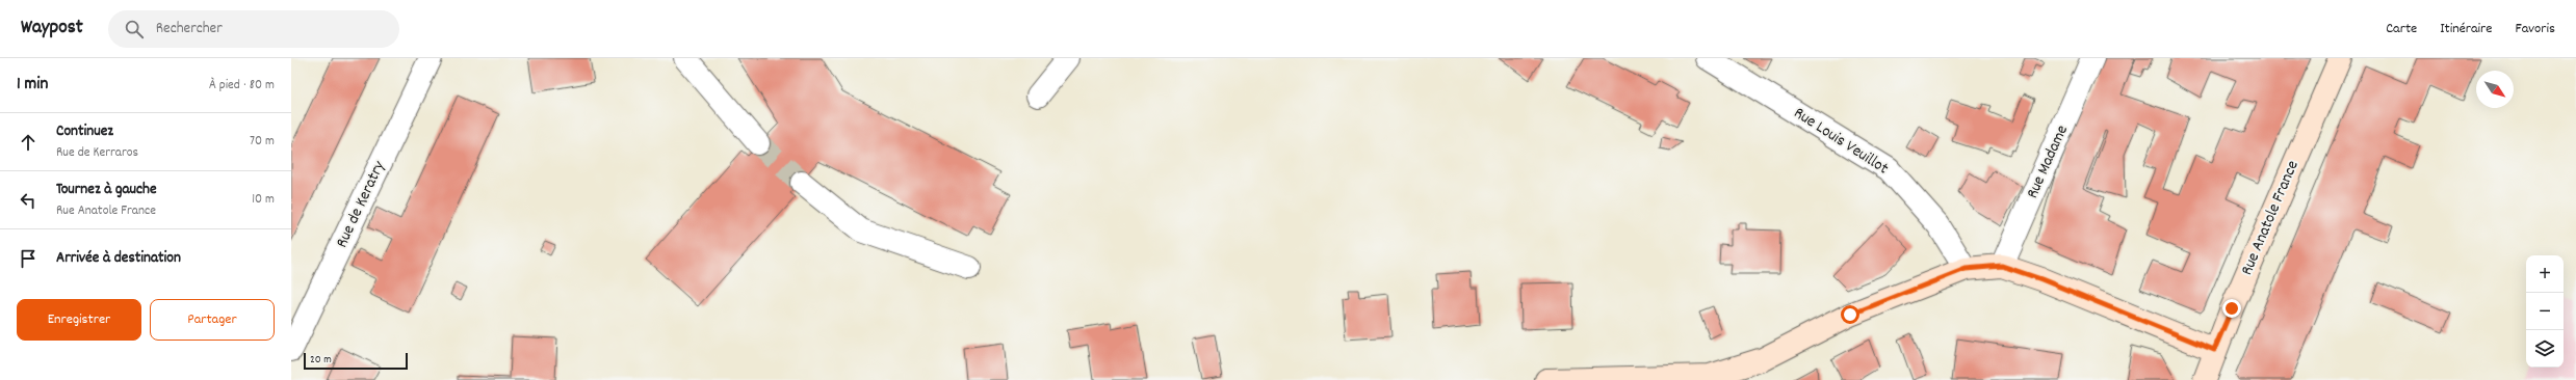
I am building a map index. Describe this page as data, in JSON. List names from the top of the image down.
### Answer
{
  "streets": {
    "street": [
      "Rue Louis Veuillot",
      "Rue Madame",
      "Rue de Keratry",
      "Rue Anatole France"
    ]
  },
  "scale_bar": "20 m",
  "north": "bottom right",
  "page": {
    "header": "Waypost",
    "search": "Rechercher",
    "nav": ["Carte", "Itinéraire", "Favoris"],
    "heading": ["1 min", "À pied · 80 m"],
    "list": [
      ["Continuez", "Rue de Kerraros", "70 m"],
      ["Tournez à gauche", "Rue Anatole France", "10 m"],
      "Arrivée à destination"
    ],
    "map_buttons": ["+", "−"],
    "buttons": ["Enregistrer", "Partager"],
    "scale": "20 m"
  }
}
